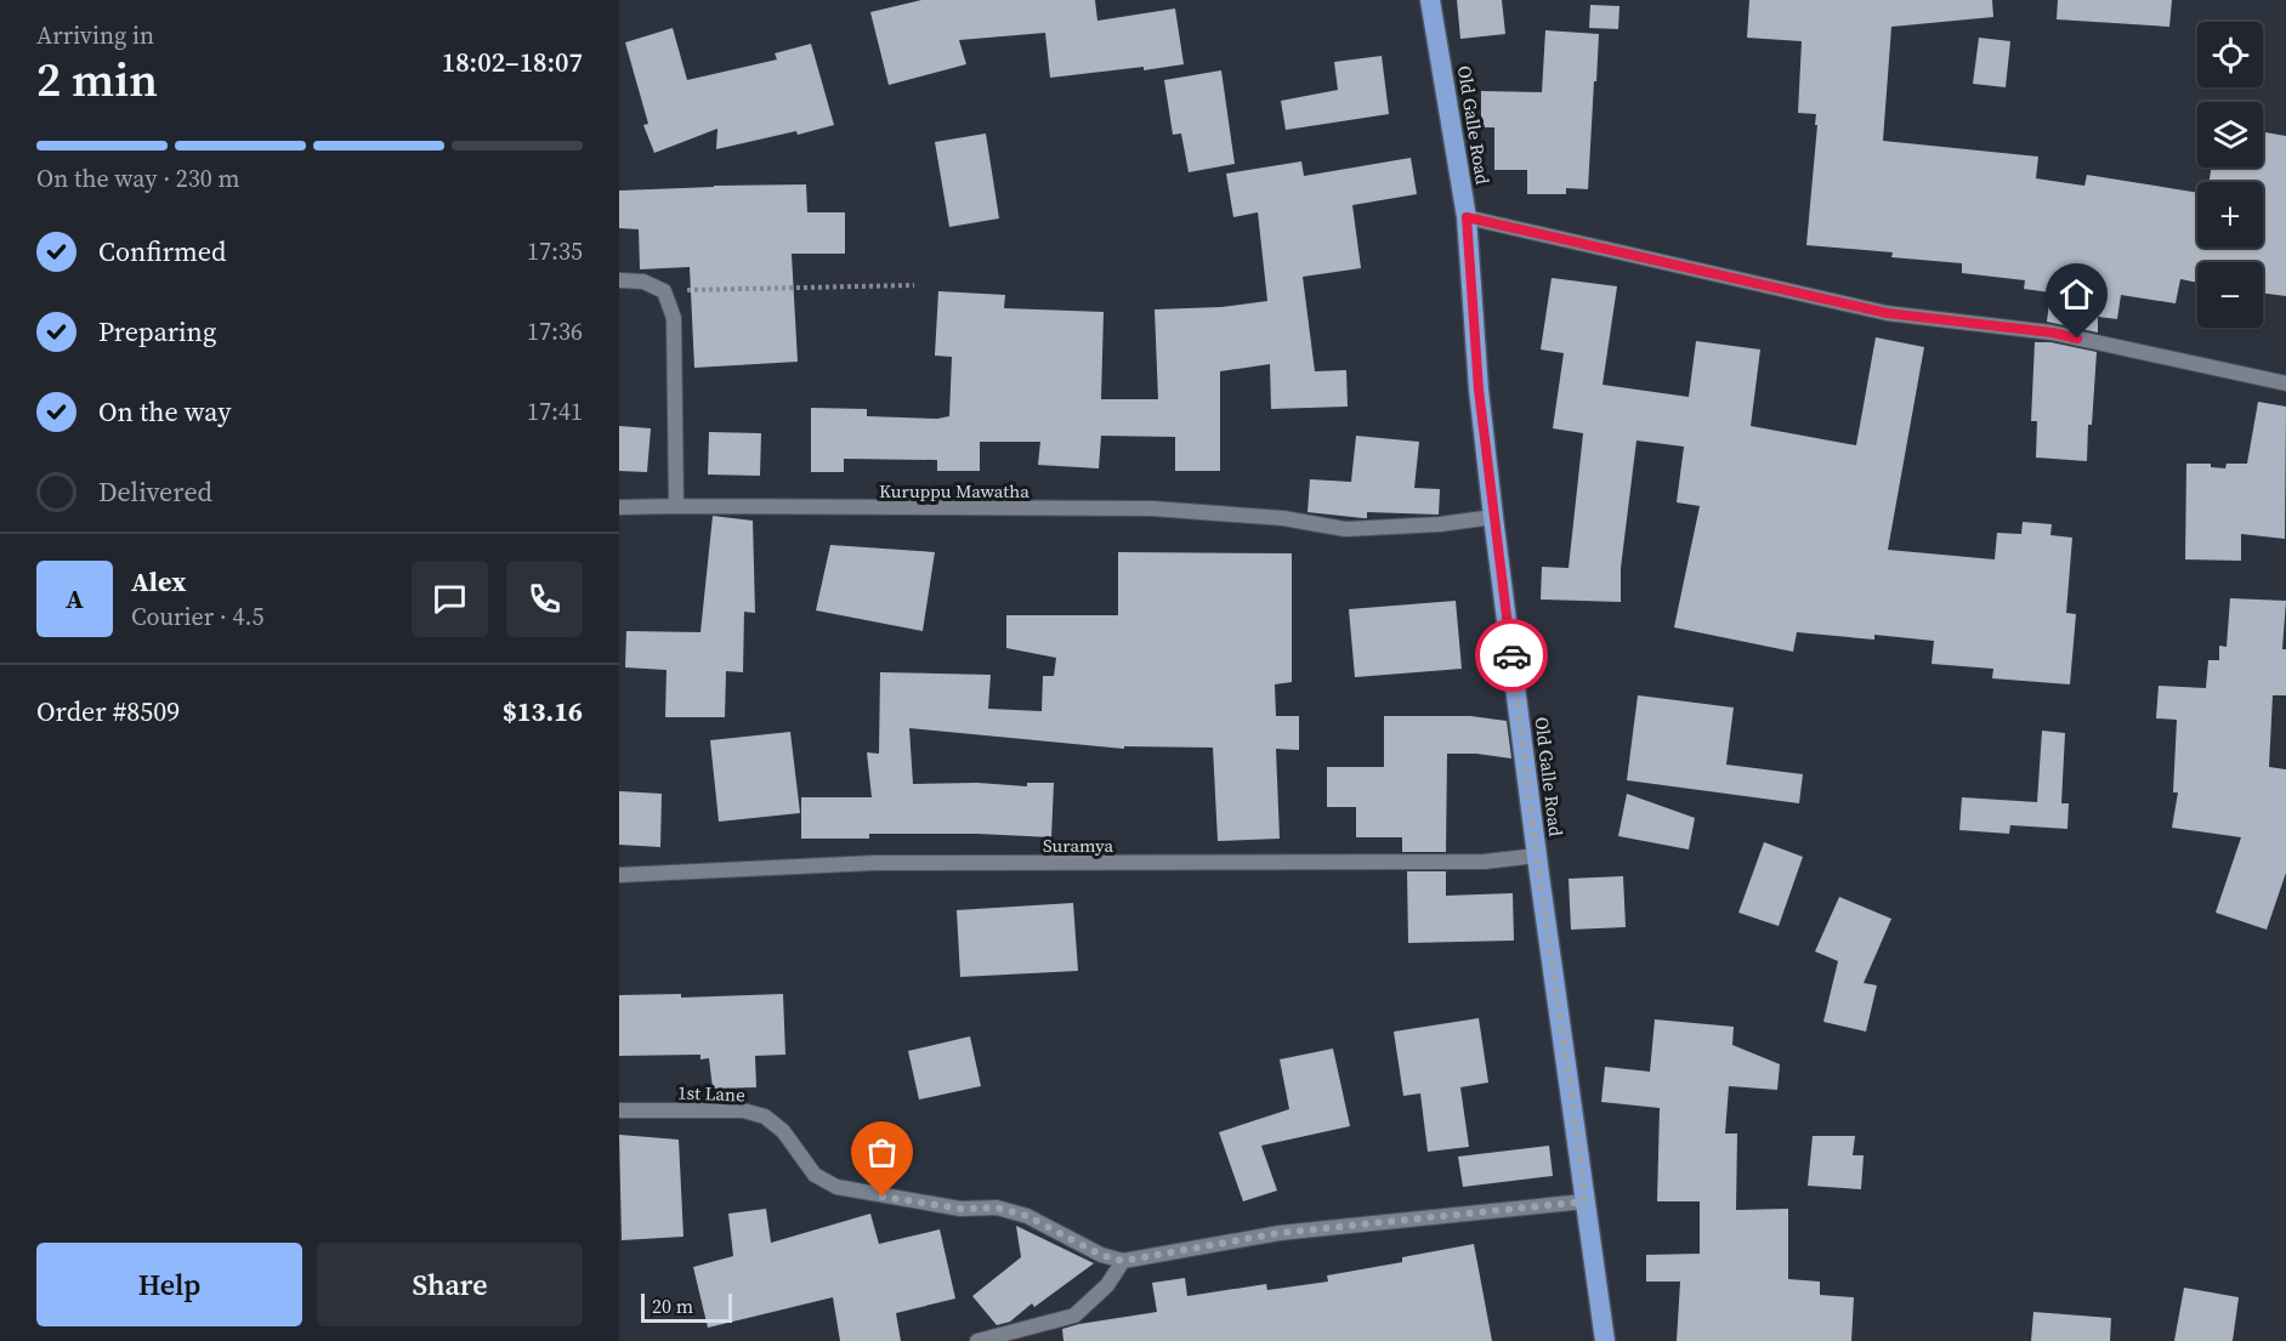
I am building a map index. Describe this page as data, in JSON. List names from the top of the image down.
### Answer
{
  "streets": {
    "highway": ["Old Galle Road"],
    "street": ["Kuruppu Mawatha", "Suramya", "1st Lane"]
  },
  "crossings": [
    ["Old Galle Road", "Kuruppu Mawatha"],
    ["Old Galle Road", "Suramya"]
  ],
  "scale_bar": "20 m",
  "page": {
    "heading": ["2 min", "Arriving in", "18:02–18:07"],
    "panel": [
      "Alex",
      "Courier · 4.5",
      "Order #8509",
      "$13.16"
    ],
    "map_buttons": ["+", "−"],
    "bar": "On the way · 230 m",
    "list": [
      ["Confirmed", "17:35"],
      ["Preparing", "17:36"],
      ["On the way", "17:41"],
      "Delivered"
    ],
    "round": "A",
    "buttons": ["Help", "Share"],
    "scale": "20 m"
  }
}
